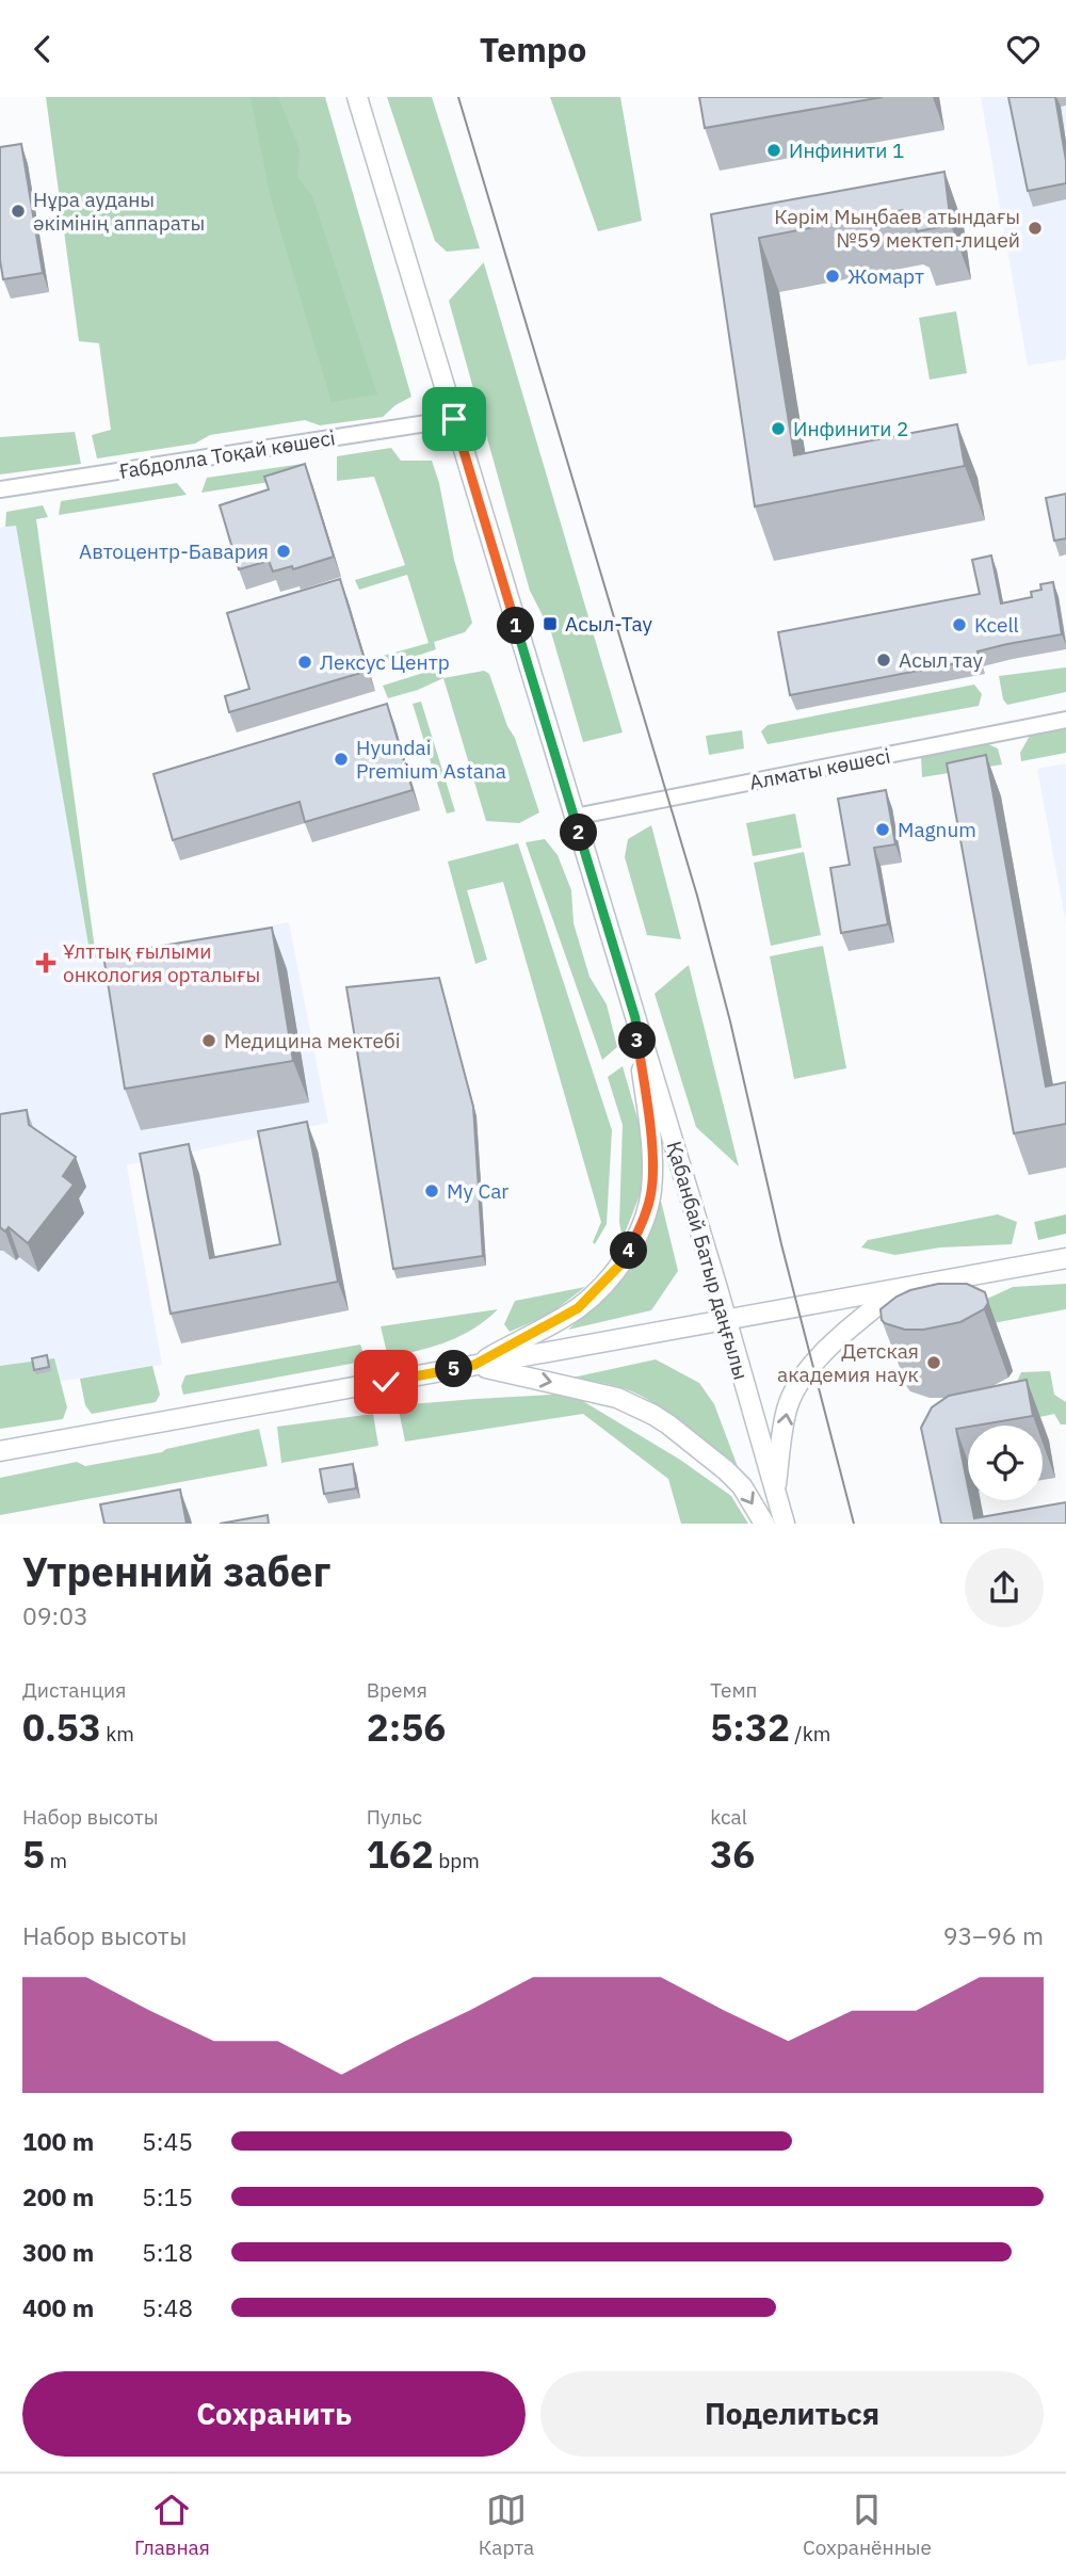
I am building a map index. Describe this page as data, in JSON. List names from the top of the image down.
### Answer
{
  "streets": {
    "main road": ["Қабанбай Батыр даңғылы"],
    "street": ["Ғабдолла Тоқай көшесі", "Алматы көшесі"]
  },
  "crossings": [
    ["Ғабдолла Тоқай көшесі", "Қабанбай Батыр даңғылы"],
    ["Алматы көшесі", "Қабанбай Батыр даңғылы"]
  ],
  "places": {
    "other": [
      "Инфинити 1",
      "Нұра ауданы әкімінің аппараты",
      "Кәрім Мыңбаев атындағы №59 мектеп-лицей",
      "Жомарт",
      "Инфинити 2",
      "Автоцентр-Бавария",
      "Kcell",
      "Асыл тау",
      "Лексус Центр",
      "Hyundai Premium Astana",
      "Magnum",
      "Медицина мектебі",
      "My Car",
      "Детская академия наук"
    ],
    "transit": ["Асыл-Тау"],
    "health": ["Ұлттық ғылыми онкология орталығы"]
  },
  "page": {
    "header": "Tempo",
    "pins": [
      "1",
      "2",
      "3",
      "4",
      "5"
    ],
    "heading": ["Утренний забег", "09:03"],
    "stats": [
      ["Дистанция", "0.53 km"],
      ["Время", "2:56"],
      ["Темп", "5:32 /km"],
      ["Набор высоты", "5 m"],
      ["Пульс", "162 bpm"],
      ["kcal", "36"]
    ],
    "chart": ["Набор высоты", "93–96 m"],
    "list": [
      {
        "name": "100 m",
        "note": "5:45"
      },
      {
        "name": "200 m",
        "note": "5:15"
      },
      {
        "name": "300 m",
        "note": "5:18"
      },
      {
        "name": "400 m",
        "note": "5:48"
      }
    ],
    "buttons": ["Сохранить", "Поделиться"],
    "tabs": ["Главная", "Карта", "Сохранённые"]
  }
}
